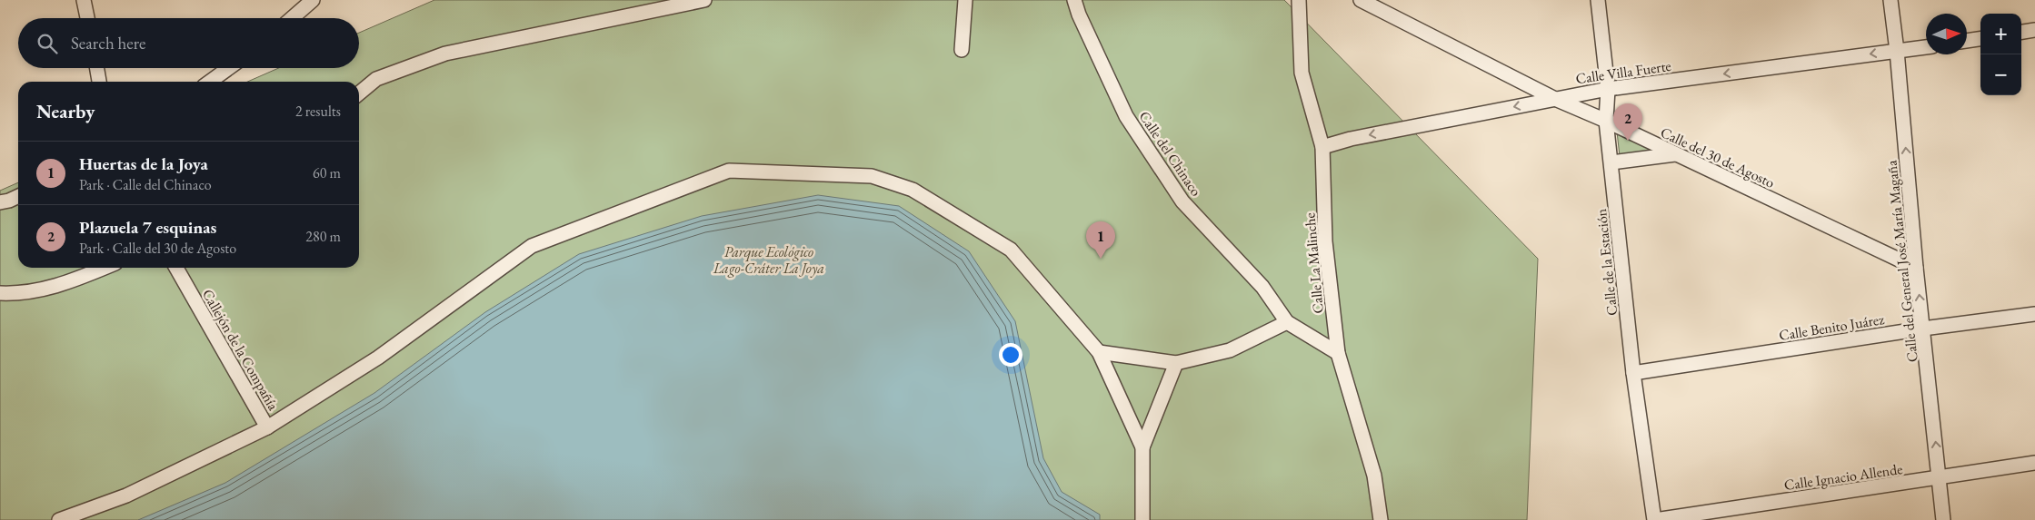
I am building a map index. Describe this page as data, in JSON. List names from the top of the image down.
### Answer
{
  "streets": {
    "street": [
      "Calle Villa Fuerte",
      "Calle del Chinaco",
      "Calle del 30 de Agosto",
      "Calle del General José María Magaña",
      "Calle de la Estación",
      "Calle La Malinche",
      "Calle Benito Juárez",
      "Callejón de la Compañía",
      "Calle Ignacio Allende"
    ]
  },
  "crossings": [
    ["Calle Villa Fuerte", "Calle del 30 de Agosto"],
    ["Calle Villa Fuerte", "Calle del General José María Magaña"],
    ["Calle Villa Fuerte", "Calle de la Estación"],
    ["Calle Villa Fuerte", "Calle La Malinche"],
    ["Calle del Chinaco", "Calle La Malinche"],
    ["Calle del 30 de Agosto", "Calle del General José María Magaña"],
    ["Calle del 30 de Agosto", "Calle de la Estación"],
    ["Calle del General José María Magaña", "Calle Benito Juárez"],
    ["Calle del General José María Magaña", "Calle Ignacio Allende"],
    ["Calle de la Estación", "Calle Benito Juárez"],
    ["Calle de la Estación", "Calle Ignacio Allende"]
  ],
  "one_way": ["Calle Villa Fuerte", "Calle del General José María Magaña"],
  "parks": ["Parque Ecológico Lago-Cráter La Joya"],
  "north": "right",
  "page": {
    "map_buttons": ["+", "−"],
    "search": "Search here",
    "heading": ["Nearby", "2 results"],
    "pins": ["2", "1"],
    "list": [
      {
        "mark": "1",
        "name": "Huertas de la Joya",
        "note": "Park · Calle del Chinaco",
        "value": "60 m"
      },
      {
        "mark": "2",
        "name": "Plazuela 7 esquinas",
        "note": "Park · Calle del 30 de Agosto",
        "value": "280 m"
      }
    ]
  }
}
